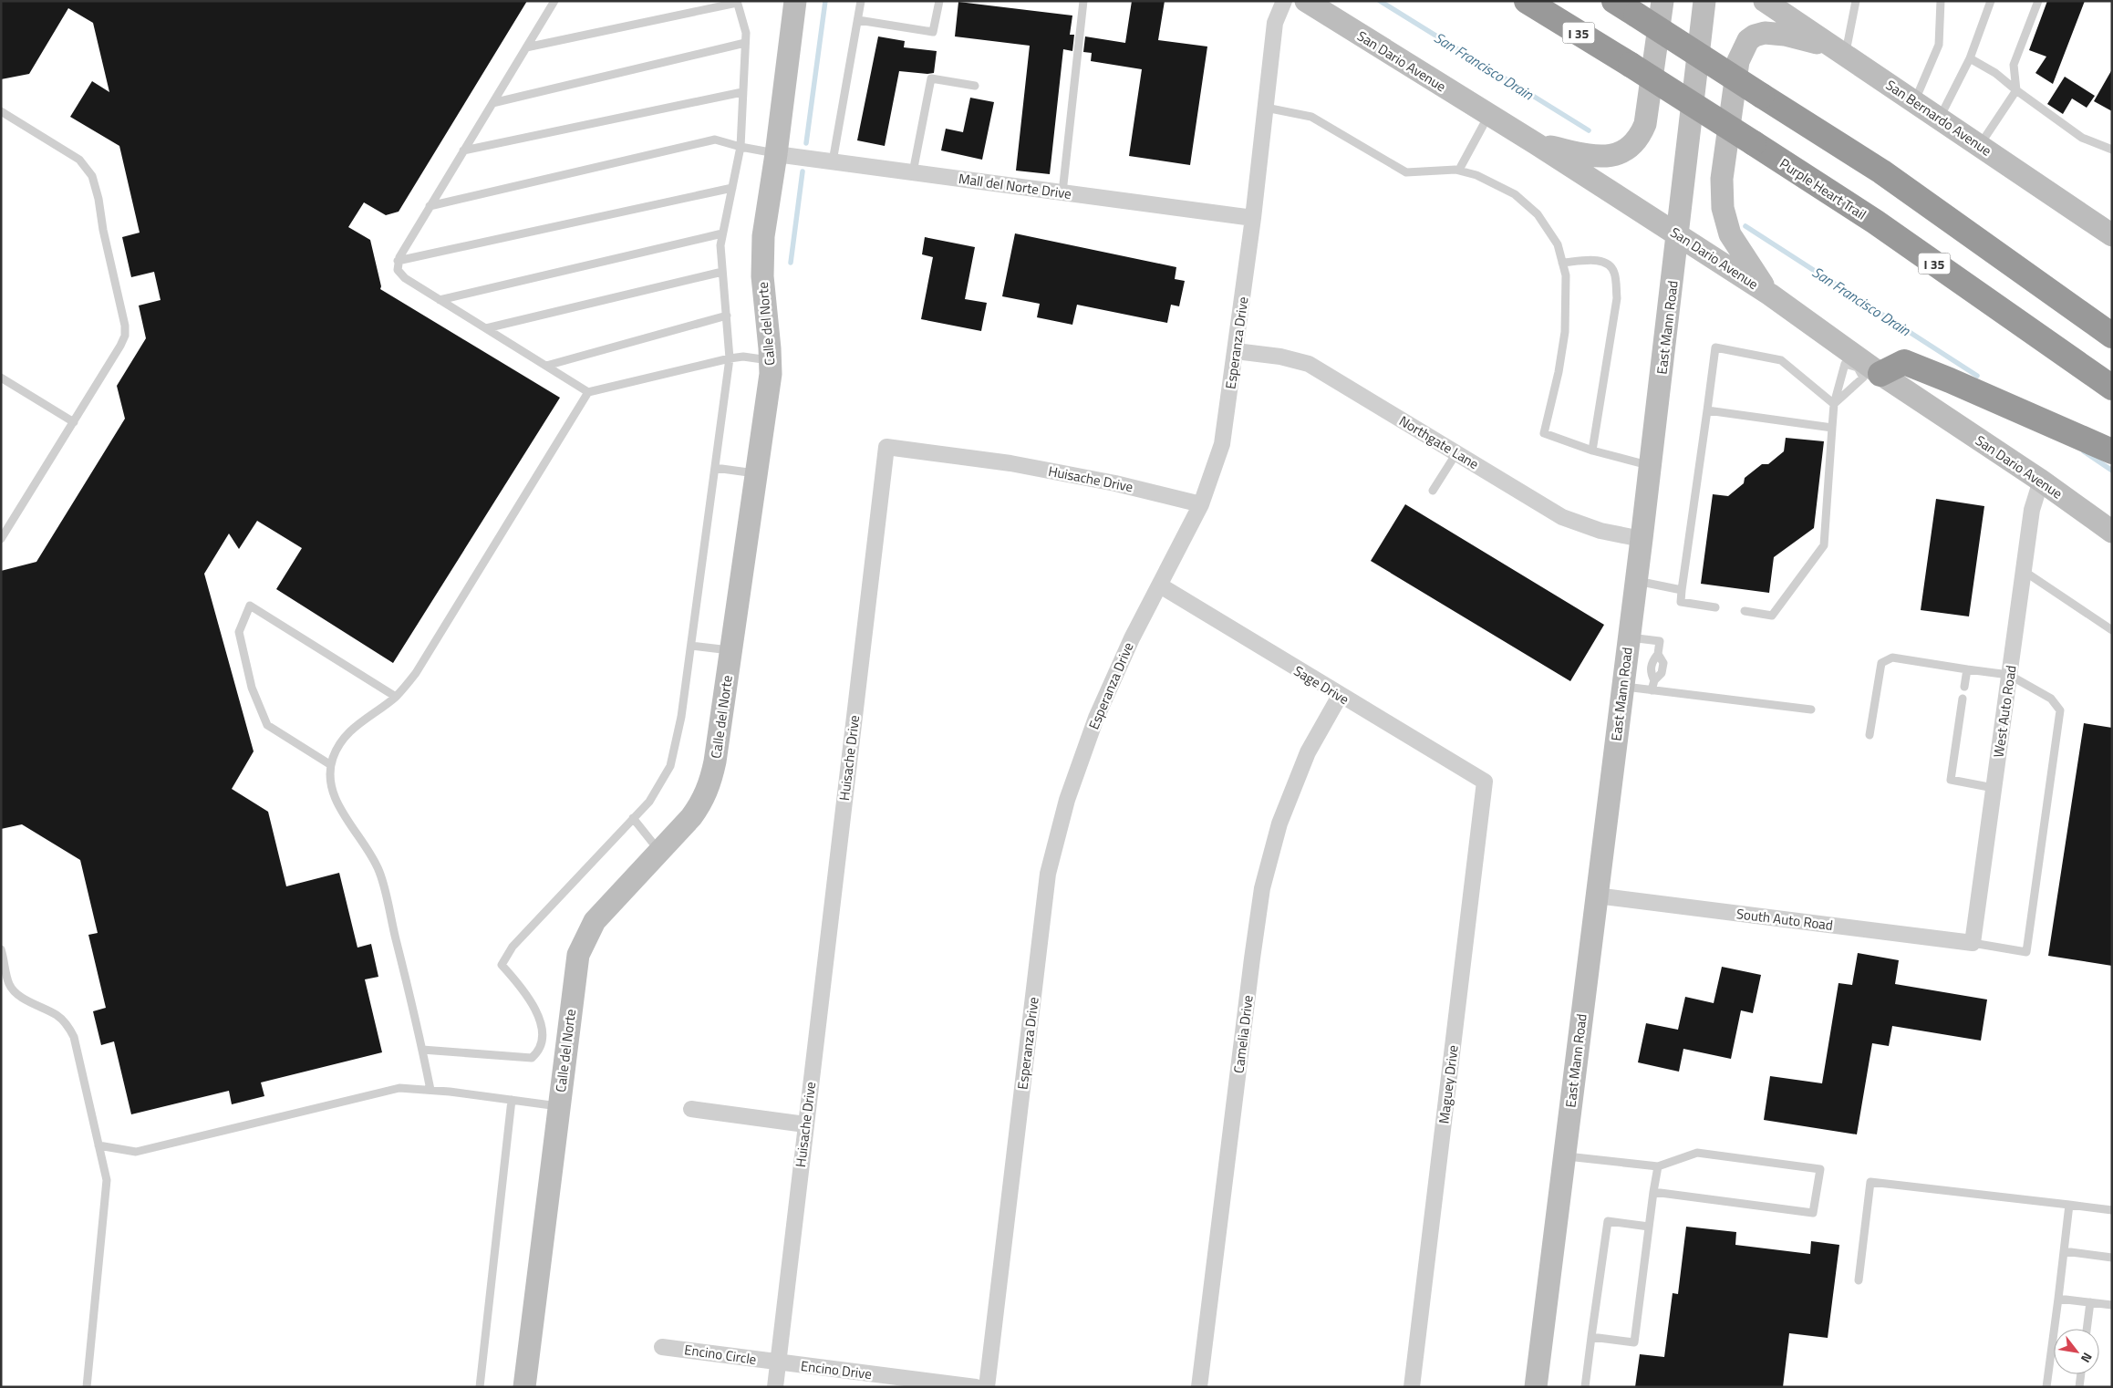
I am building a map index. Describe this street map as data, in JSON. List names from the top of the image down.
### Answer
{
  "streets": {
    "highway": ["I 35", "Purple Heart Trail"],
    "street": [
      "San Dario Avenue",
      "San Bernardo Avenue",
      "Mall del Norte Drive",
      "Calle del Norte",
      "East Mann Road",
      "Esperanza Drive",
      "Northgate Lane",
      "Huisache Drive",
      "Sage Drive",
      "West Auto Road",
      "South Auto Road",
      "Camelia Drive",
      "Maguey Drive",
      "Encino Circle",
      "Encino Drive"
    ]
  },
  "crossings": [
    ["San Dario Avenue", "East Mann Road"],
    ["San Dario Avenue", "West Auto Road"],
    ["Mall del Norte Drive", "Calle del Norte"],
    ["Mall del Norte Drive", "Esperanza Drive"],
    ["East Mann Road", "Northgate Lane"],
    ["East Mann Road", "South Auto Road"],
    ["Esperanza Drive", "Northgate Lane"],
    ["Esperanza Drive", "Huisache Drive"],
    ["Esperanza Drive", "Sage Drive"],
    ["Huisache Drive", "Encino Circle"],
    ["Huisache Drive", "Encino Drive"],
    ["Sage Drive", "Camelia Drive"],
    ["Sage Drive", "Maguey Drive"],
    ["West Auto Road", "South Auto Road"],
    ["Encino Circle", "Encino Drive"]
  ],
  "water": ["San Francisco Drain"],
  "north": "bottom right"
}
